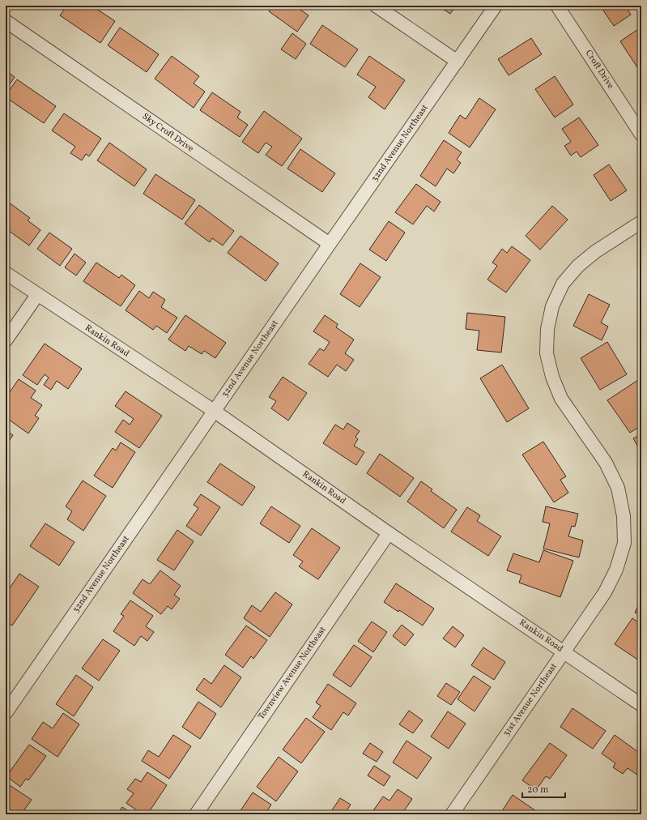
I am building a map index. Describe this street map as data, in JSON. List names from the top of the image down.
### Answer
{
  "streets": {
    "street": [
      "Croft Drive",
      "Sky Croft Drive",
      "32nd Avenue Northeast",
      "Rankin Road",
      "Townview Avenue Northeast",
      "31st Avenue Northeast"
    ]
  },
  "crossings": [
    ["Sky Croft Drive", "32nd Avenue Northeast"],
    ["32nd Avenue Northeast", "Rankin Road"],
    ["Rankin Road", "Townview Avenue Northeast"],
    ["Rankin Road", "31st Avenue Northeast"]
  ],
  "scale_bar": "20 m"
}
